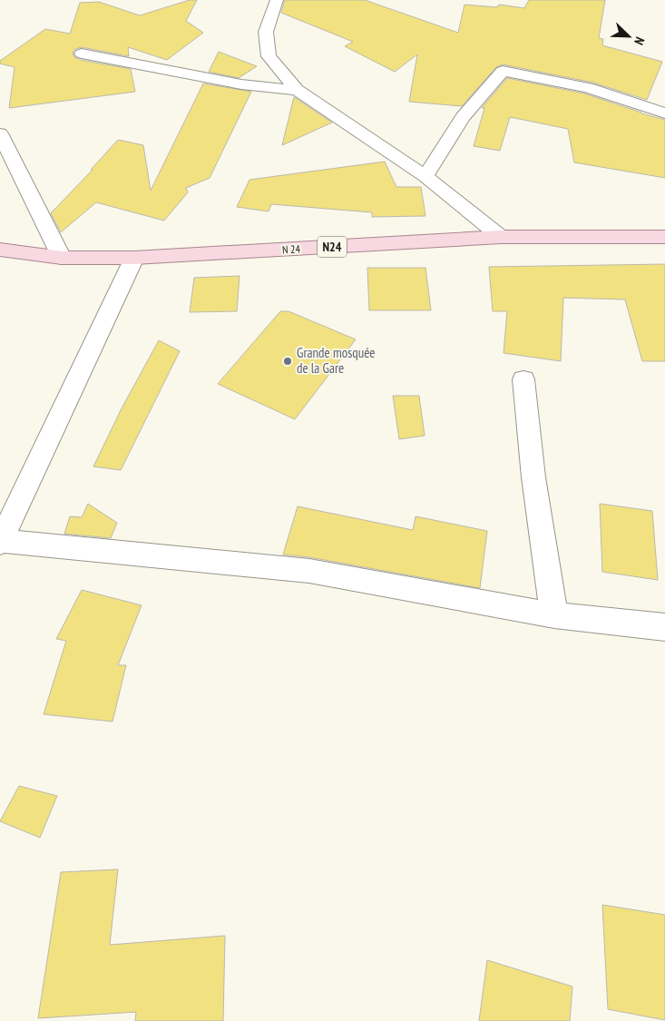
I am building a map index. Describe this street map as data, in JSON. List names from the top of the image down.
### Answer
{
  "streets": {
    "main road": ["N24", "N 24"]
  },
  "places": ["Grande mosquée de la Gare"],
  "north": "bottom right"
}
